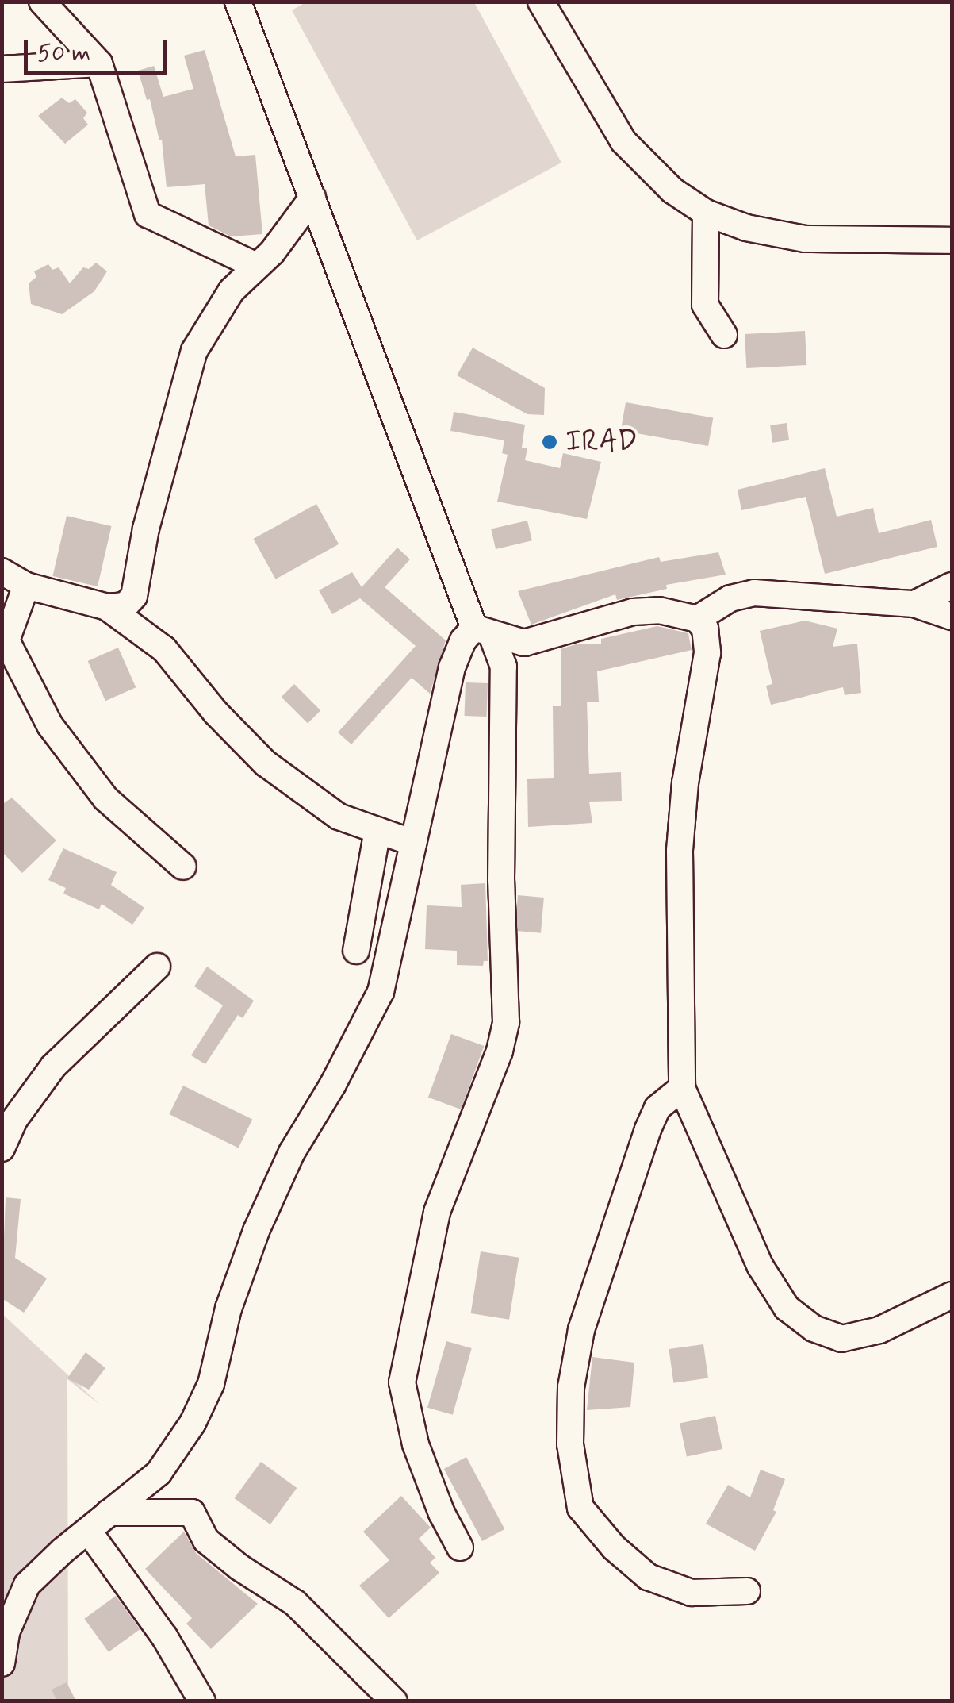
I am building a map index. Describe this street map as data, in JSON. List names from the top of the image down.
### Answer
{
  "places": ["IRAD"],
  "scale_bar": "50 m"
}
